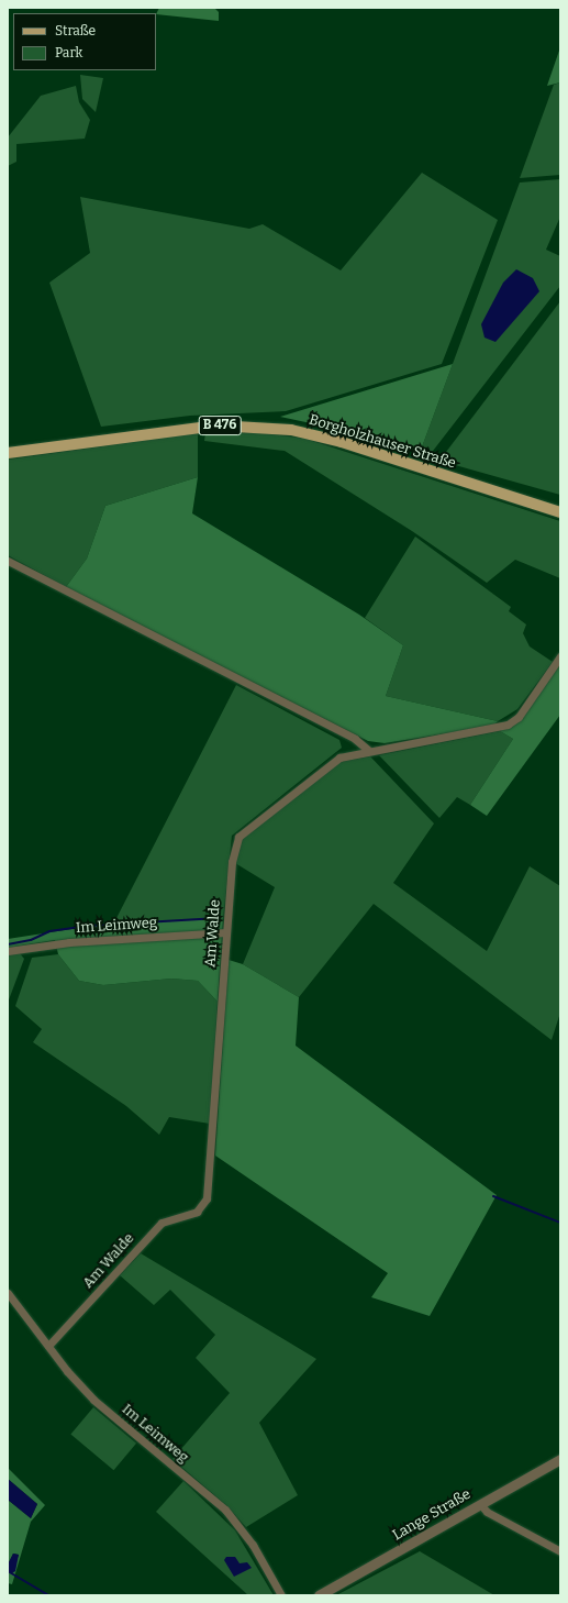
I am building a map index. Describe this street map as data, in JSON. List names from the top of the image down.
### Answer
{
  "streets": {
    "main road": ["B 476", "Borgholzhauser Straße"],
    "street": ["Im Leimweg", "Am Walde", "Lange Straße"]
  },
  "crossings": [
    ["Im Leimweg", "Am Walde"]
  ],
  "legend": ["Straße", "Park"]
}
